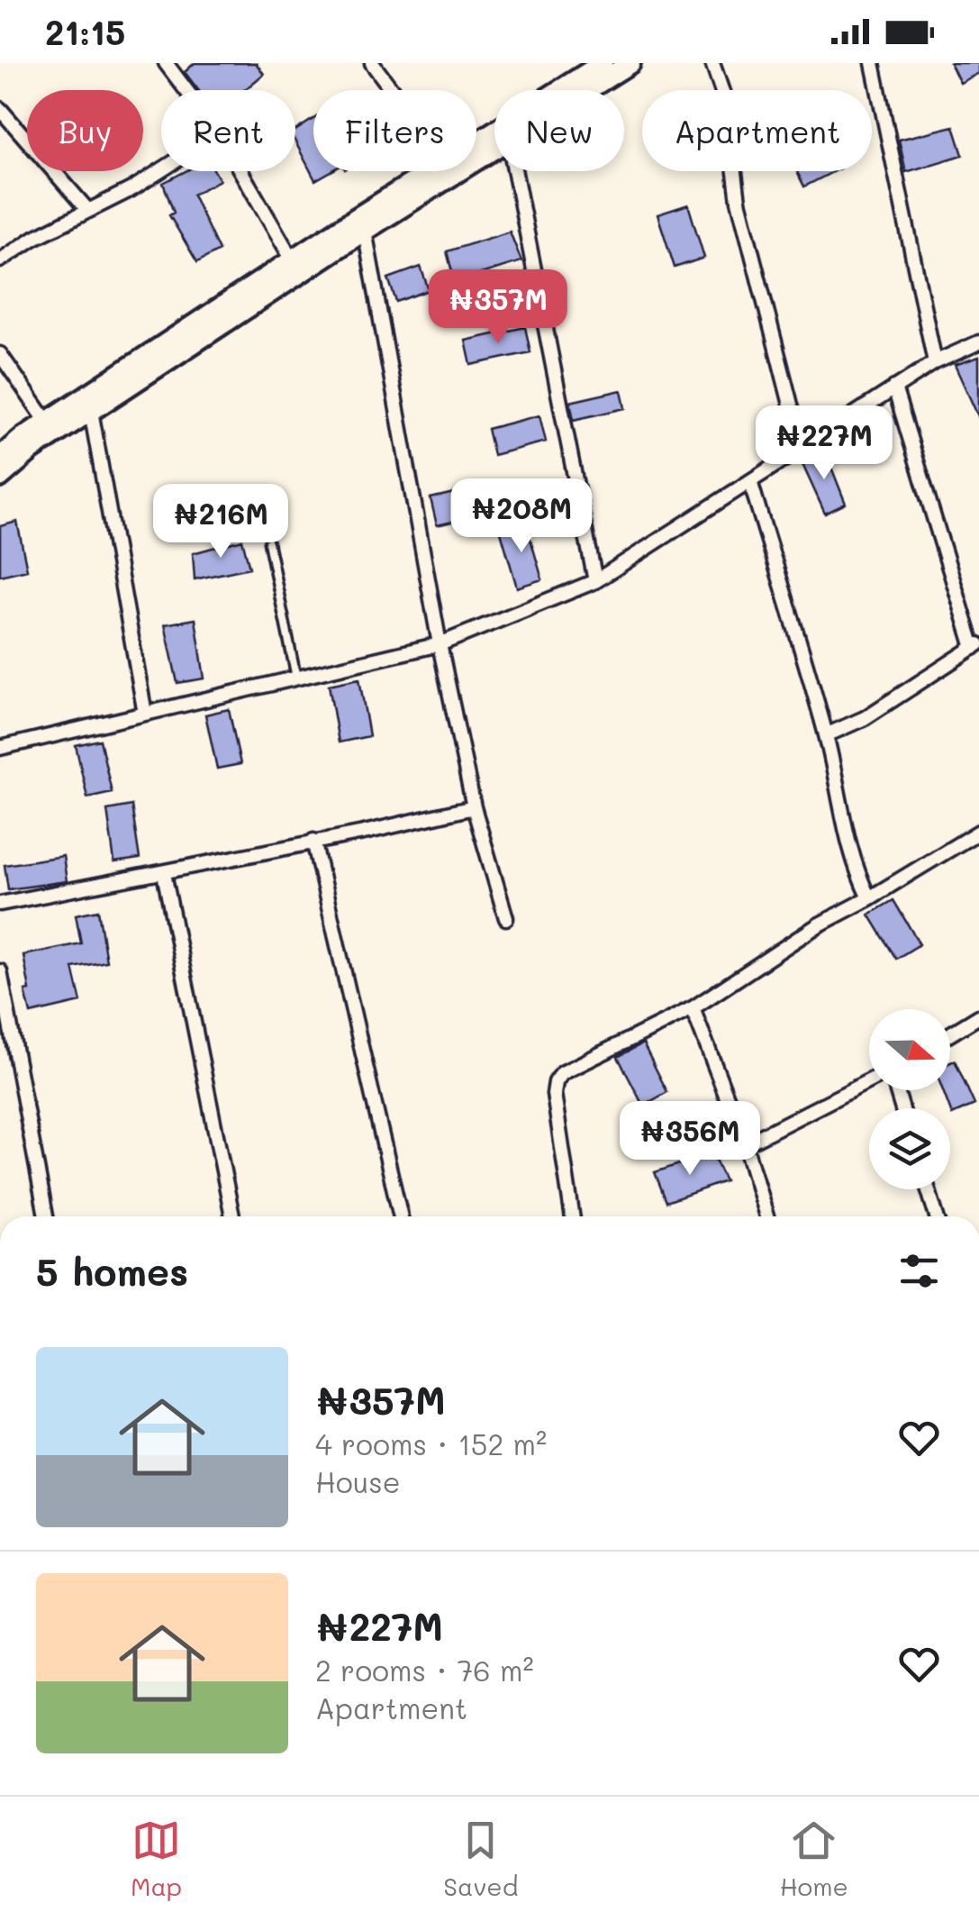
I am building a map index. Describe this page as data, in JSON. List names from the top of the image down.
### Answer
{
  "north": "right",
  "page": {
    "status": "21:15",
    "chip": [
      "Buy",
      "Rent",
      "Filters",
      "New",
      "Apartment"
    ],
    "price": [
      "₦357M",
      "₦227M",
      "₦208M",
      "₦216M",
      "₦356M"
    ],
    "heading": "5 homes",
    "list": [
      {
        "name": "₦357M",
        "note": "4 rooms · 152 m² · House"
      },
      {
        "name": "₦227M",
        "note": "2 rooms · 76 m² · Apartment"
      }
    ],
    "tabs": ["Map", "Saved", "Home"]
  }
}
